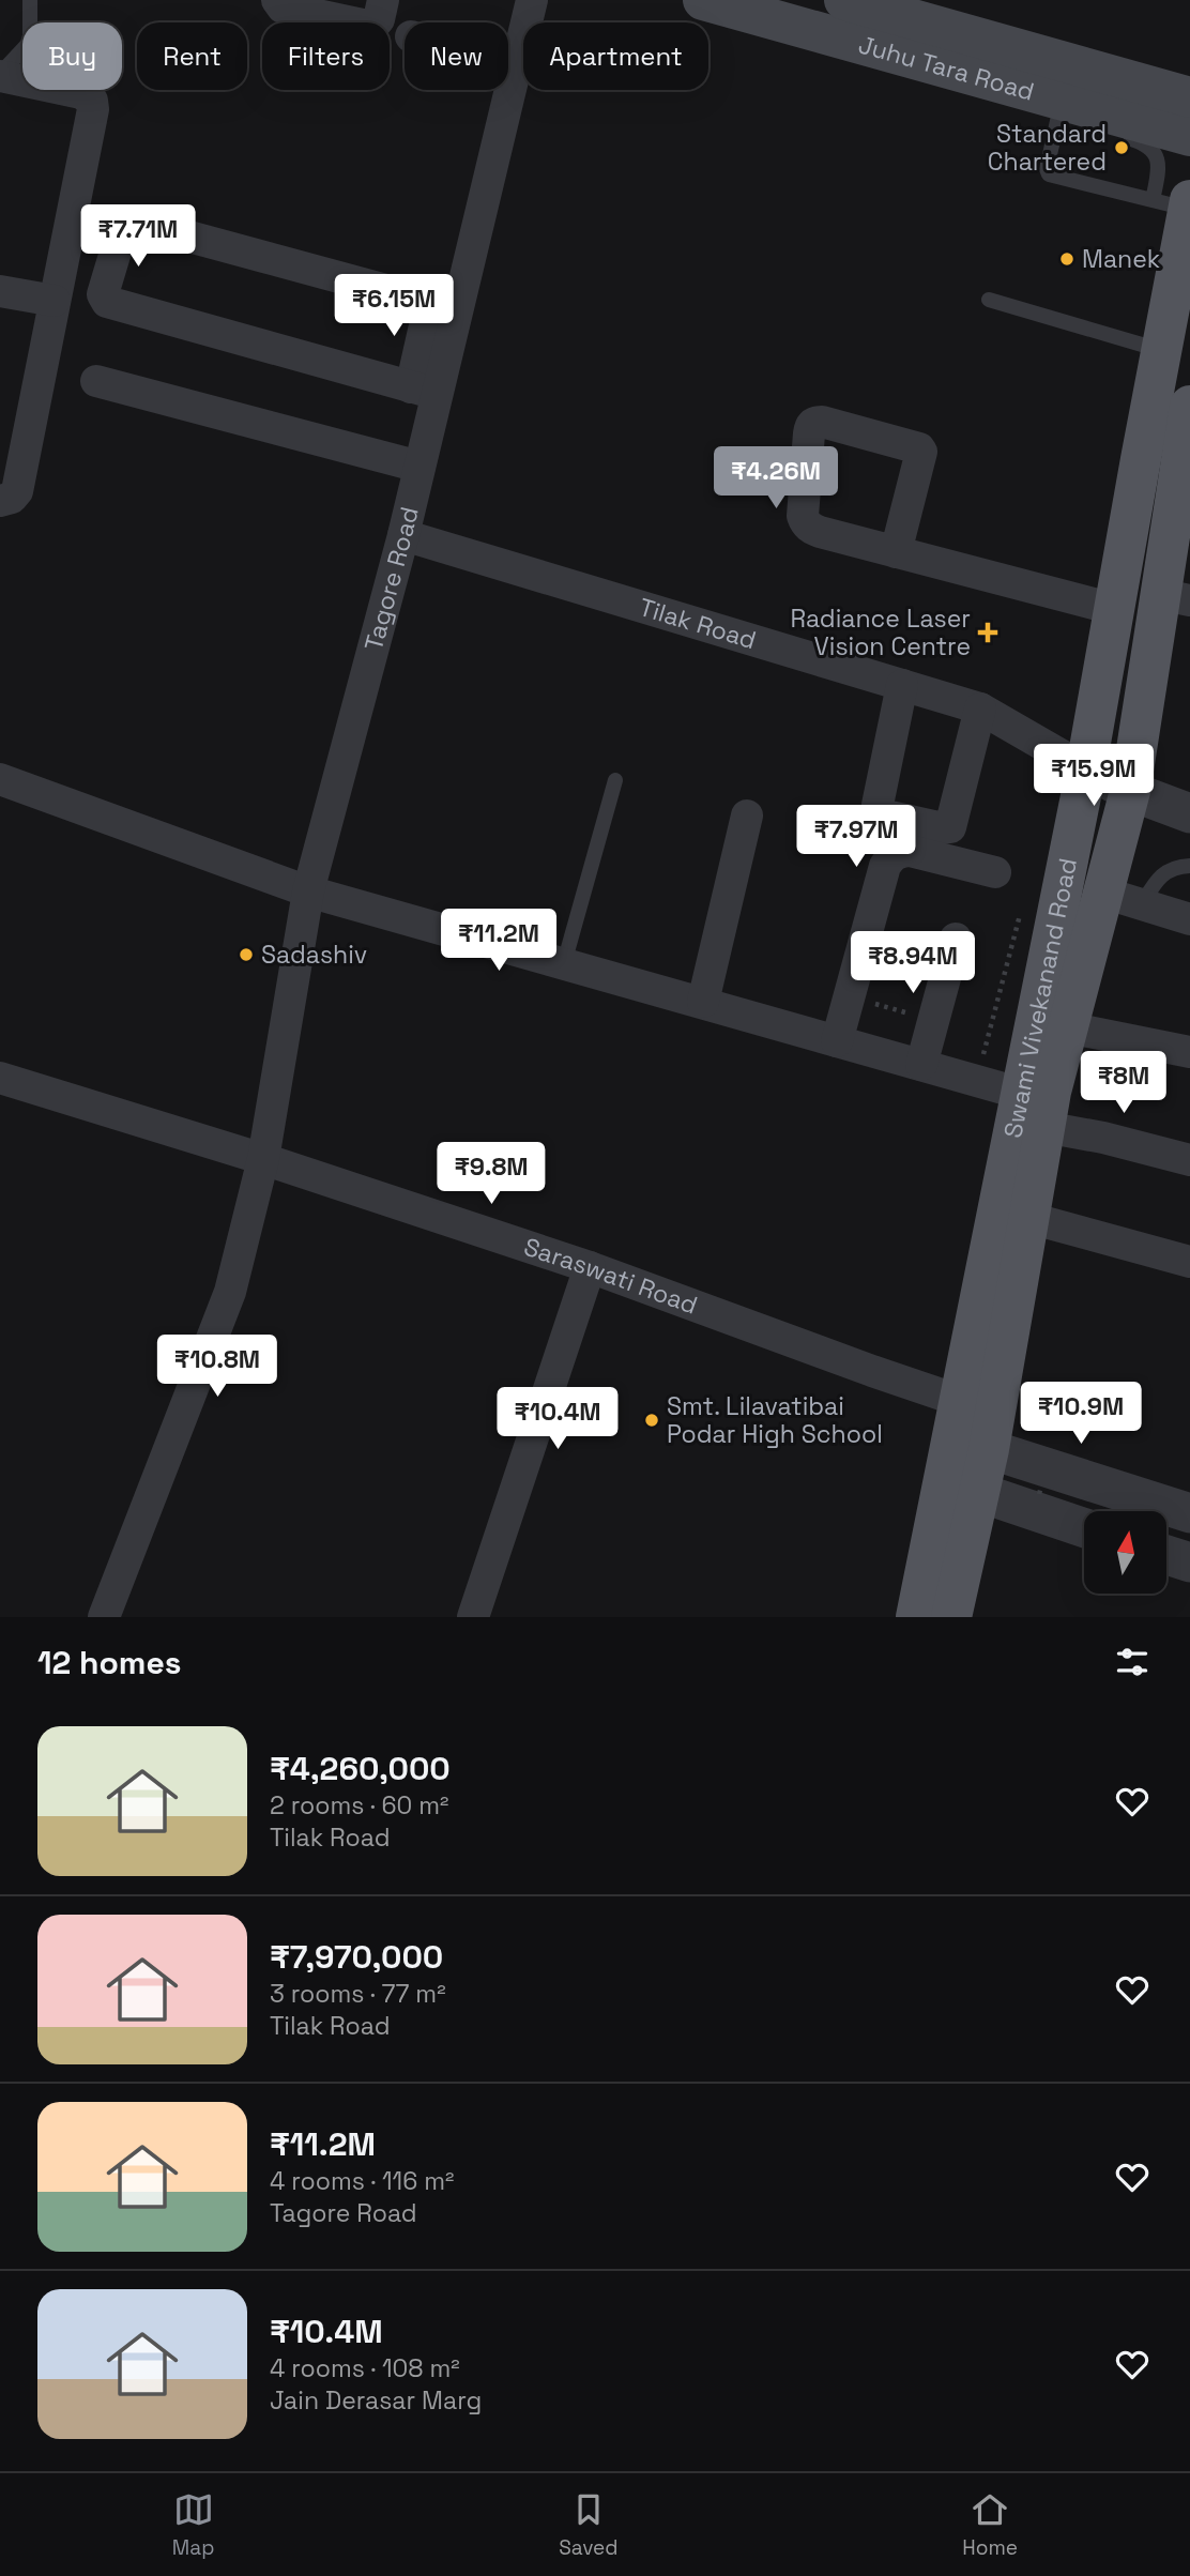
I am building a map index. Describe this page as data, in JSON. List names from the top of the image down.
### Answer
{
  "streets": {
    "main road": ["Juhu Tara Road", "Swami Vivekanand Road"],
    "street": ["Tagore Road", "Tilak Road", "Saraswati Road"]
  },
  "crossings": [
    ["Tagore Road", "Tilak Road"],
    ["Tagore Road", "Saraswati Road"],
    ["Tilak Road", "Swami Vivekanand Road"],
    ["Swami Vivekanand Road", "Saraswati Road"]
  ],
  "places": {
    "other": [
      "Standard Chartered",
      "Manek",
      "Sadashiv",
      "Smt. Lilavatibai Podar High School"
    ],
    "health": ["Radiance Laser Vision Centre"]
  },
  "north": "top",
  "page": {
    "chip": [
      "Buy",
      "Rent",
      "Filters",
      "New",
      "Apartment"
    ],
    "price": [
      "₹7.71M",
      "₹6.15M",
      "₹4.26M",
      "₹15.9M",
      "₹7.97M",
      "₹11.2M",
      "₹8.94M",
      "₹8M",
      "₹9.8M",
      "₹10.8M",
      "₹10.9M",
      "₹10.4M"
    ],
    "heading": "12 homes",
    "list": [
      {
        "name": "₹4,260,000",
        "note": "2 rooms · 60 m² · Tilak Road"
      },
      {
        "name": "₹7,970,000",
        "note": "3 rooms · 77 m² · Tilak Road"
      },
      {
        "name": "₹11.2M",
        "note": "4 rooms · 116 m² · Tagore Road"
      },
      {
        "name": "₹10.4M",
        "note": "4 rooms · 108 m² · Jain Derasar Marg"
      }
    ],
    "tabs": ["Map", "Saved", "Home"]
  }
}
